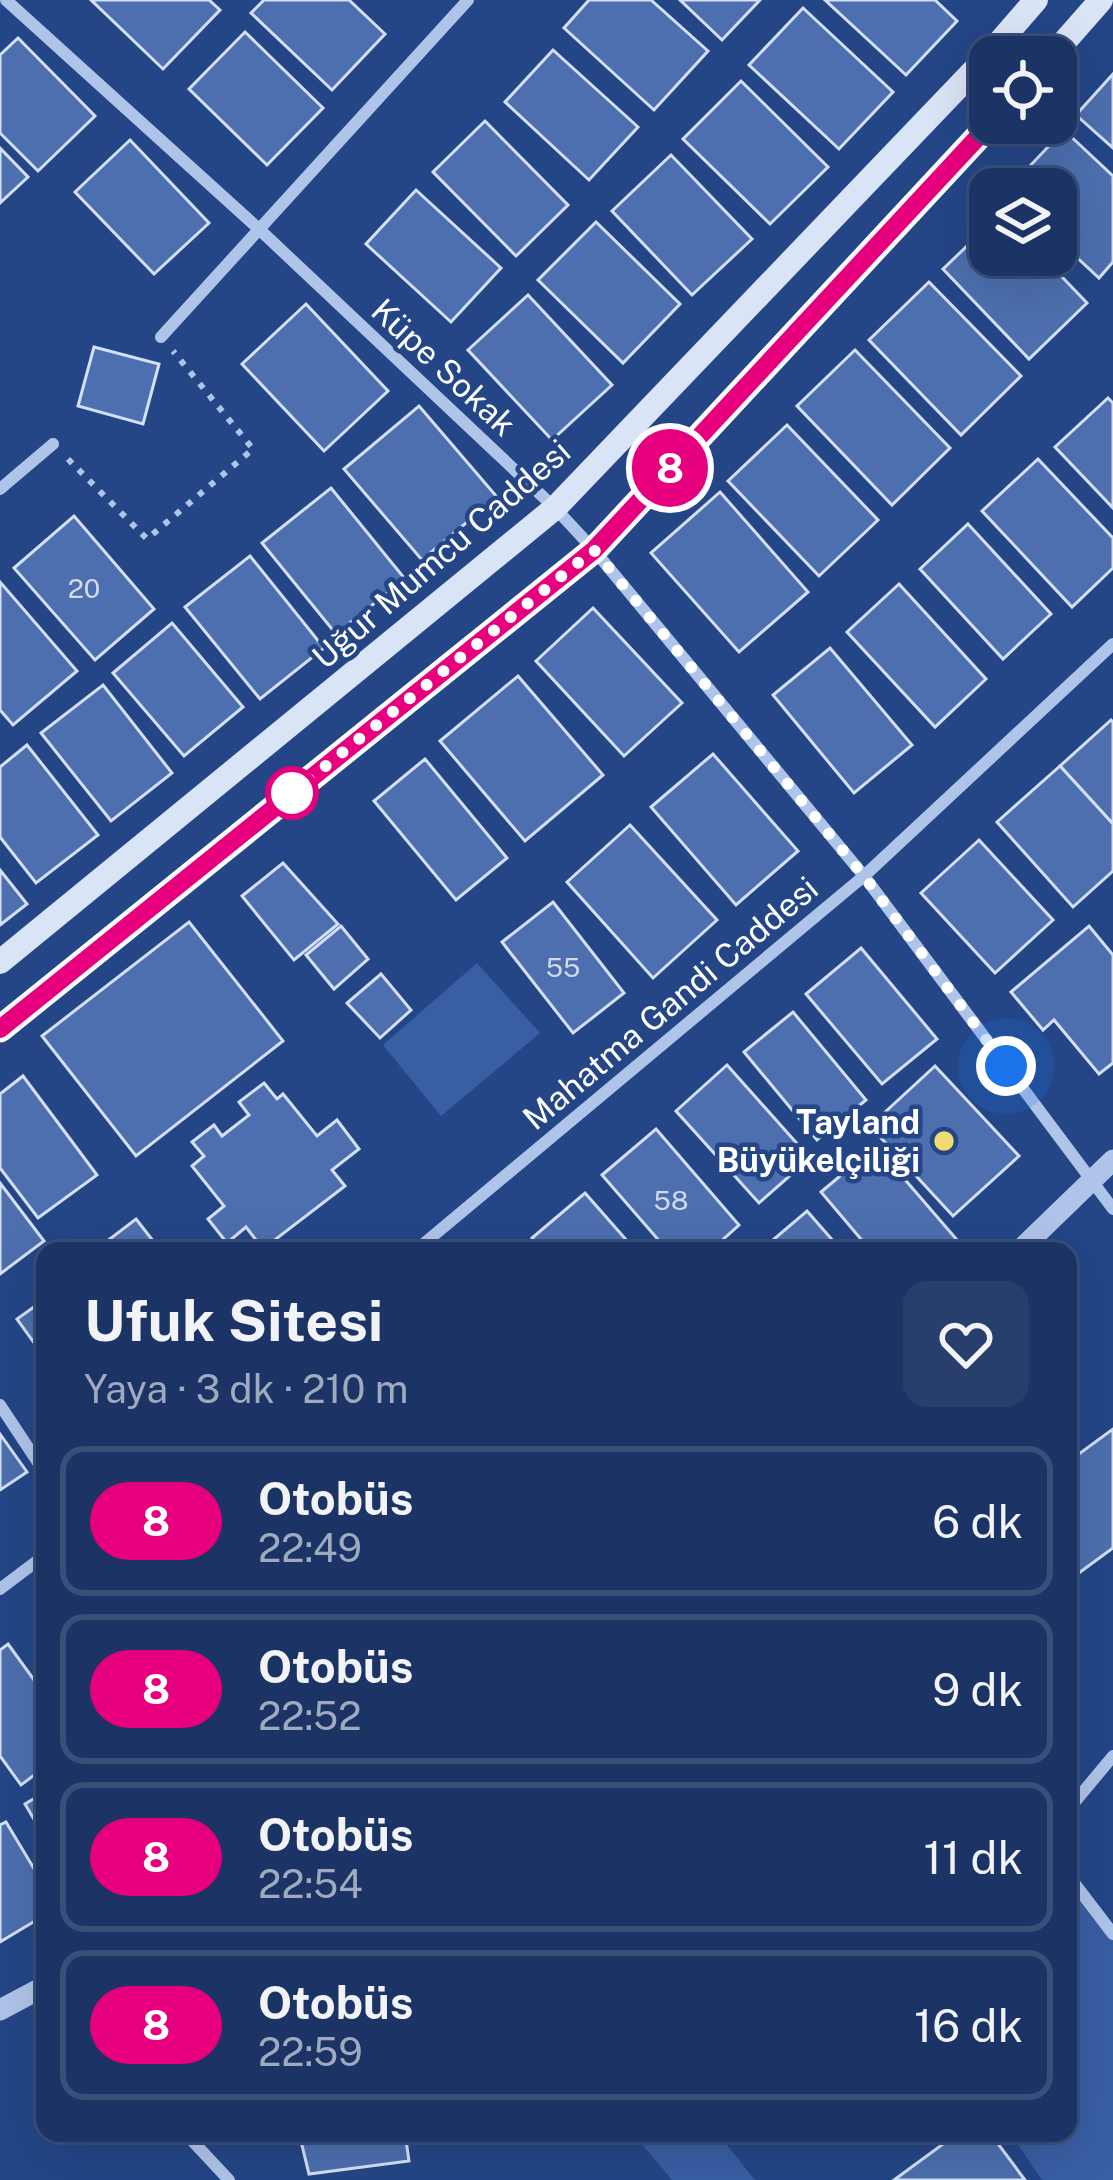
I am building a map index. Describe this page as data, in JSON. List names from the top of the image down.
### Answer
{
  "streets": {
    "main road": ["Uğur Mumcu Caddesi"],
    "street": ["Küpe Sokak", "Mahatma Gandi Caddesi"]
  },
  "crossings": [
    ["Küpe Sokak", "Uğur Mumcu Caddesi"],
    ["Küpe Sokak", "Mahatma Gandi Caddesi"]
  ],
  "places": ["Tayland Büyükelçiliği"],
  "lines": ["bus line 8"],
  "house_numbers": ["20", "55", "58"],
  "page": {
    "on_map": "8",
    "heading": ["Ufuk Sitesi", "Yaya · 3 dk · 210 m"],
    "list": [
      {
        "mark": "8",
        "name": "Otobüs",
        "note": "22:49",
        "value": "6 dk"
      },
      {
        "mark": "8",
        "name": "Otobüs",
        "note": "22:52",
        "value": "9 dk"
      },
      {
        "mark": "8",
        "name": "Otobüs",
        "note": "22:54",
        "value": "11 dk"
      },
      {
        "mark": "8",
        "name": "Otobüs",
        "note": "22:59",
        "value": "16 dk"
      }
    ]
  }
}
